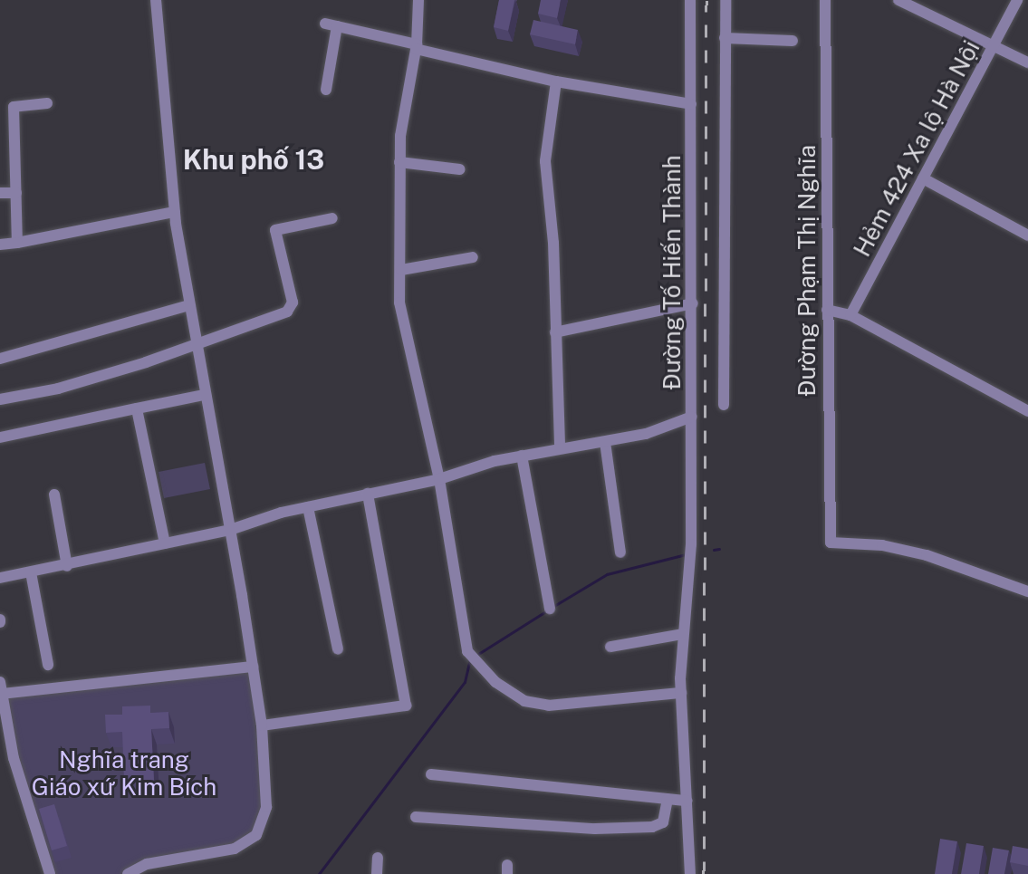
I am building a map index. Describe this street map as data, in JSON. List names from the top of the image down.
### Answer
{
  "streets": {
    "street": ["Hẻm 424 Xa lộ Hà Nội", "Đường Phạm Thị Nghĩa", "Đường Tố Hiến Thành"]
  },
  "districts": ["Khu phố 13"],
  "parks": ["Nghĩa trang Giáo xứ Kim Bích"]
}
